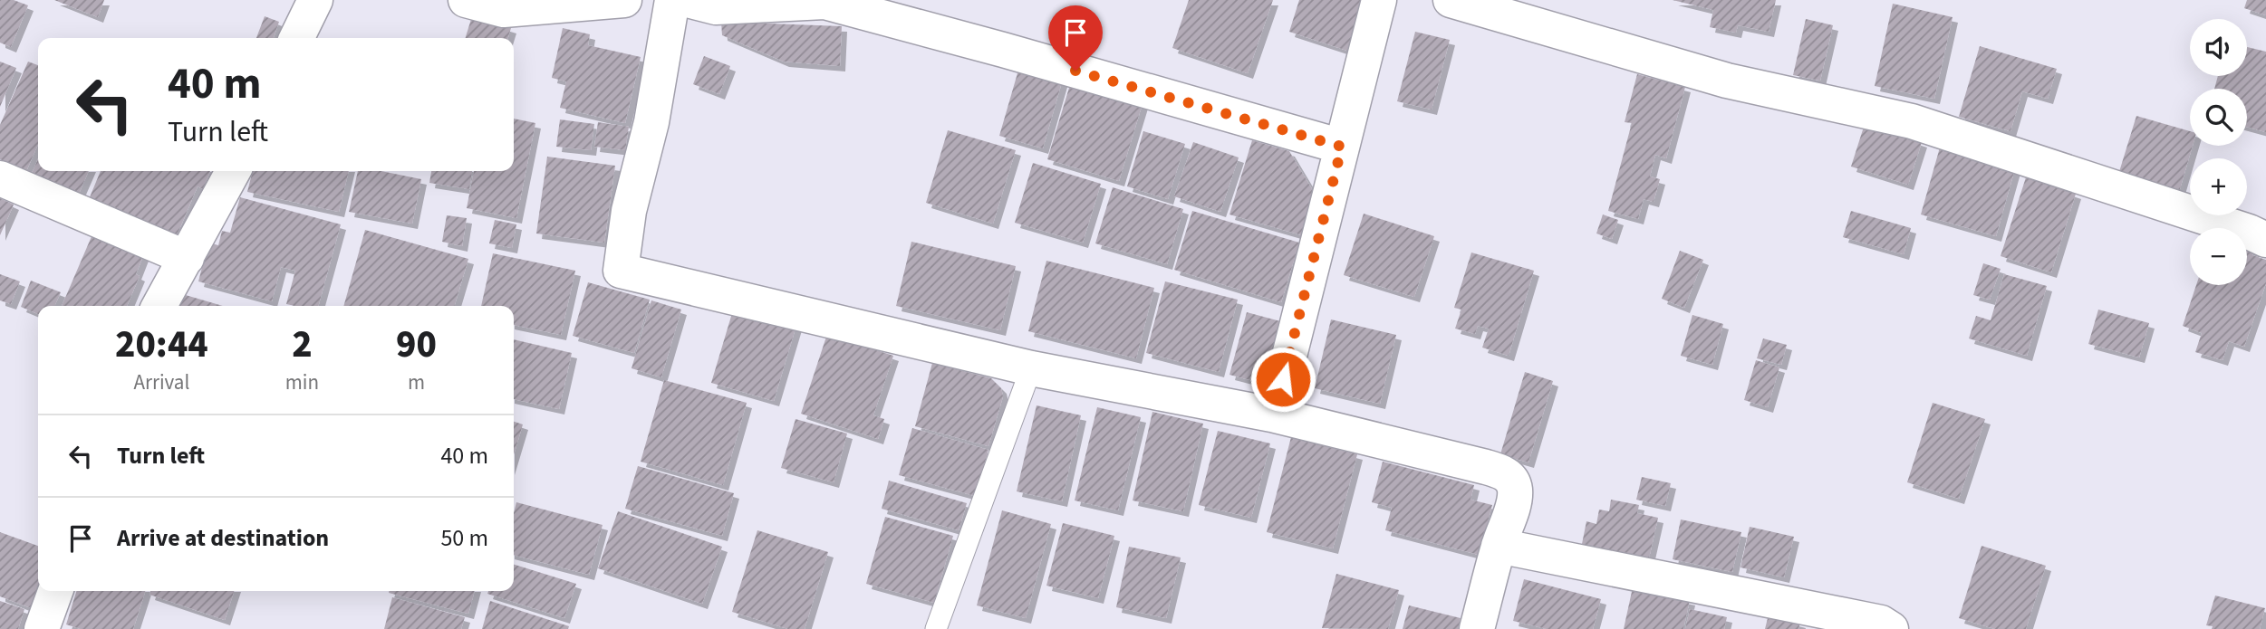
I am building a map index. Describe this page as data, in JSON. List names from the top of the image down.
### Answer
{
  "page": {
    "map_buttons": ["+", "−"],
    "turn": ["40 m", "Turn left"],
    "eta": [
      "20:44",
      "Arrival",
      "2",
      "min",
      "90",
      "m"
    ],
    "list": [
      {
        "name": "Turn left",
        "value": "40 m"
      },
      {
        "name": "Arrive at destination",
        "value": "50 m"
      }
    ]
  }
}
